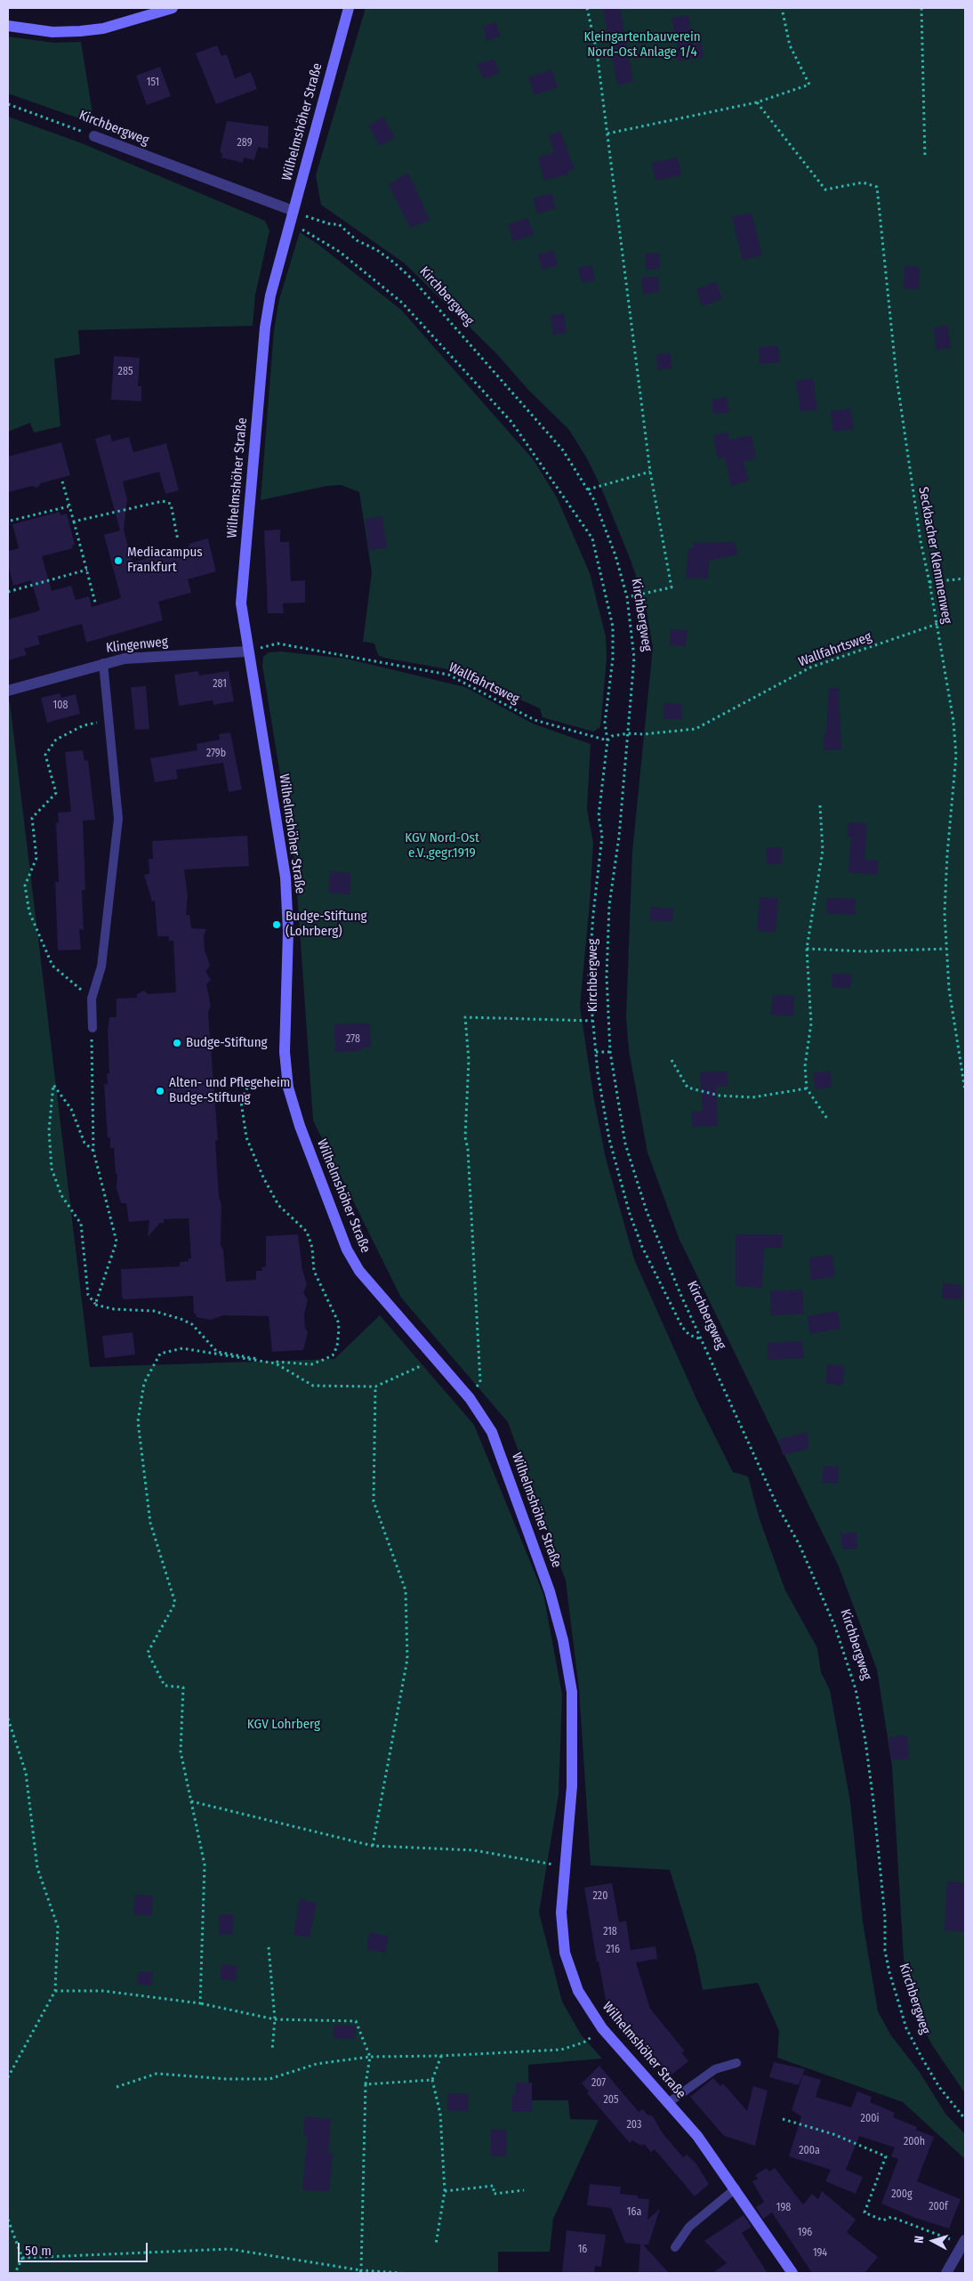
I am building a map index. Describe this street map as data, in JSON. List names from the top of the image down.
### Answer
{
  "streets": {
    "main road": ["Wilhelmshöher Straße"],
    "street": ["Kirchbergweg", "Klingenweg"],
    "path": ["Seckbacher Klemmenweg", "Wallfahrtsweg"]
  },
  "crossings": [
    ["Wilhelmshöher Straße", "Kirchbergweg"],
    ["Wilhelmshöher Straße", "Klingenweg"],
    ["Wilhelmshöher Straße", "Wallfahrtsweg"],
    ["Kirchbergweg", "Wallfahrtsweg"],
    ["Seckbacher Klemmenweg", "Wallfahrtsweg"],
    ["Klingenweg", "Wallfahrtsweg"]
  ],
  "parks": ["Kleingartenbauverein Nord-Ost Anlage 1/4", "KGV Nord-Ost e.V.,gegr.1919", "KGV Lohrberg"],
  "places": [
    "Mediacampus Frankfurt",
    "Budge-Stiftung (Lohrberg)",
    "Budge-Stiftung",
    "Alten- und Pflegeheim Budge-Stiftung"
  ],
  "house_numbers": [
    "151",
    "289",
    "285",
    "281",
    "108",
    "279b",
    "278",
    "220",
    "218",
    "216",
    "207",
    "205",
    "200i",
    "203",
    "200h",
    "200a",
    "200g",
    "200f",
    "198",
    "16a",
    "196",
    "16",
    "194"
  ],
  "scale_bar": "50 m",
  "north": "left"
}
